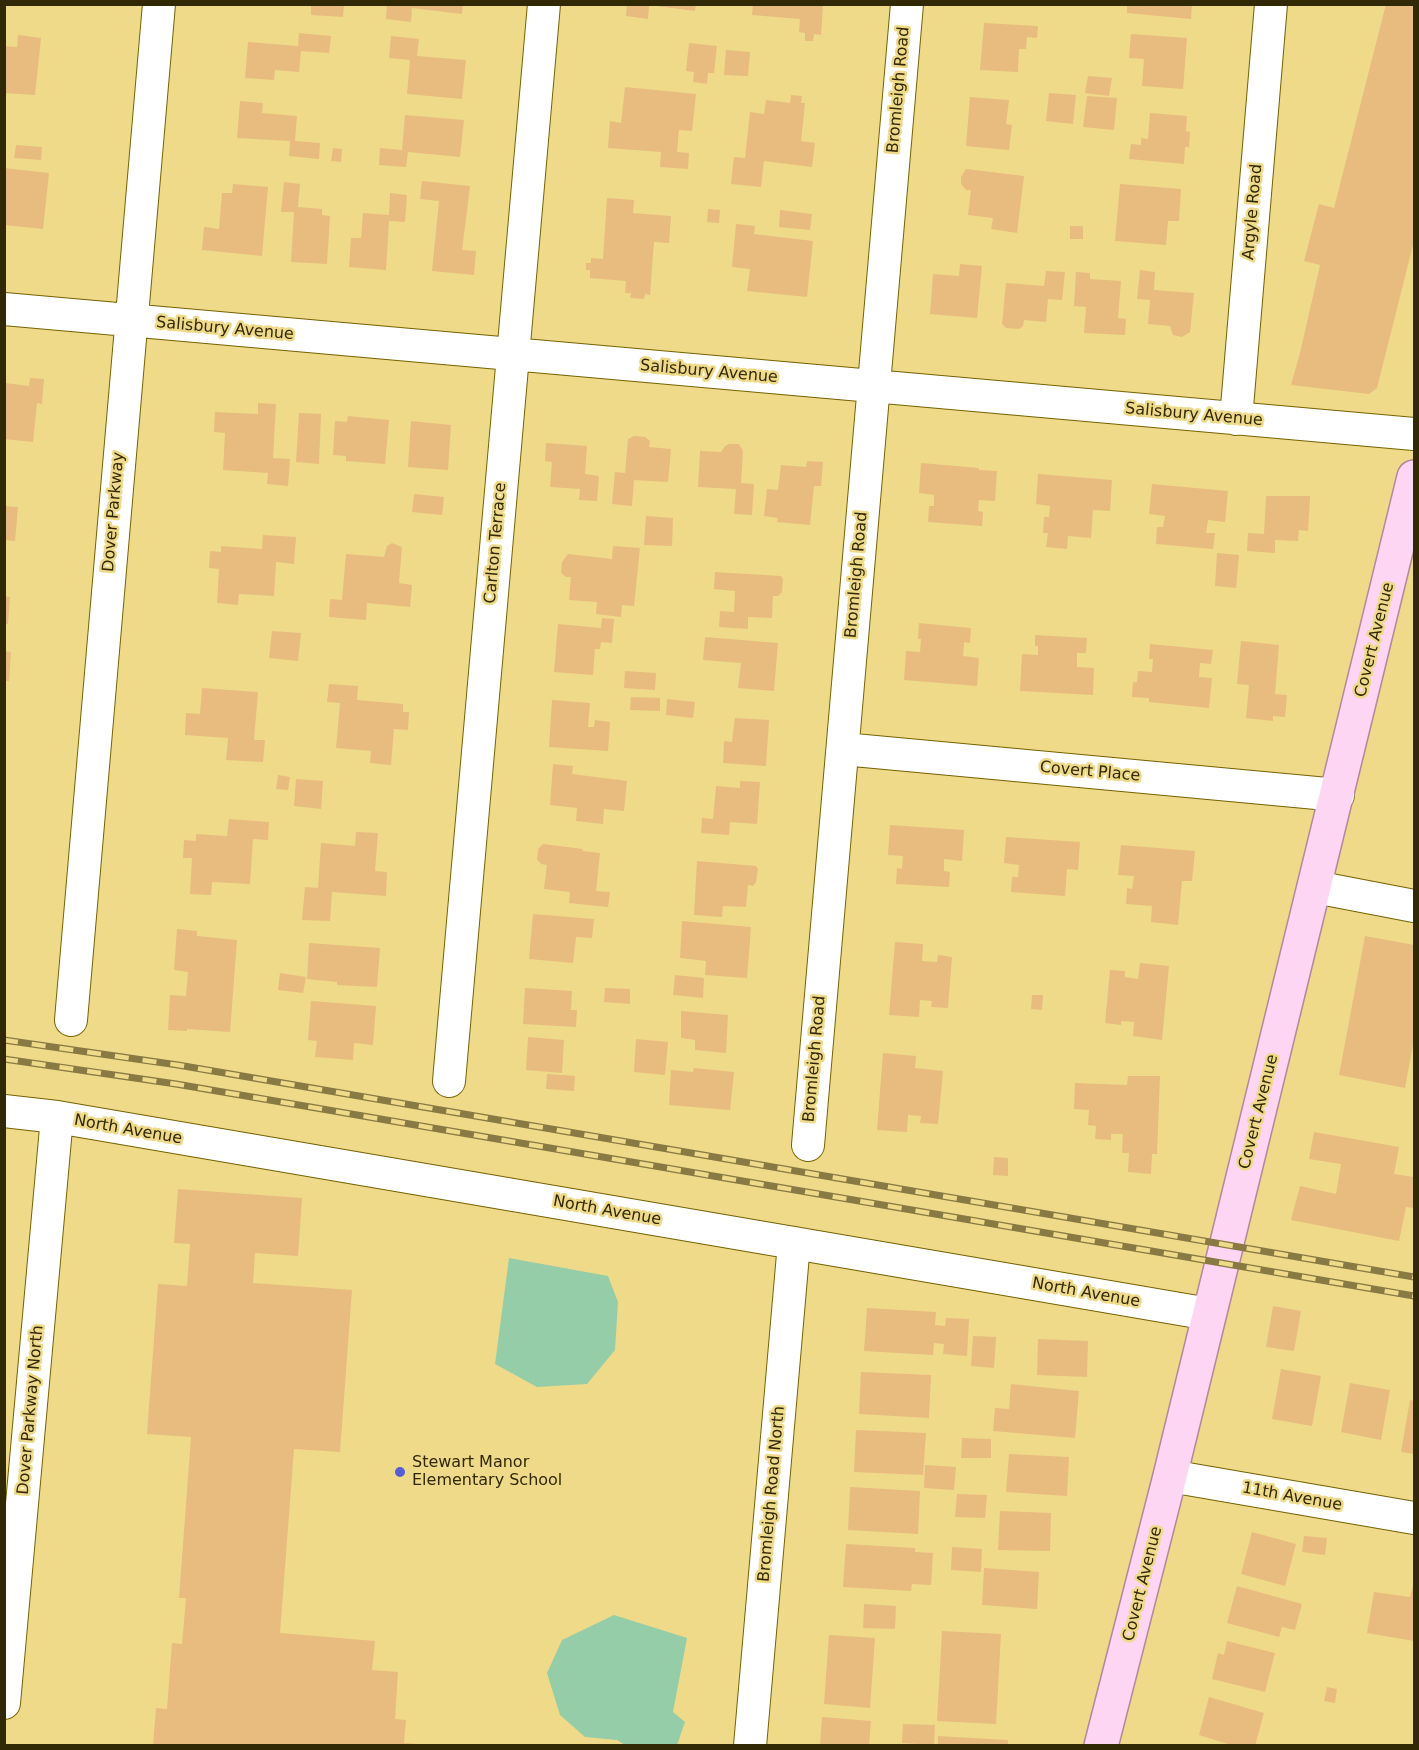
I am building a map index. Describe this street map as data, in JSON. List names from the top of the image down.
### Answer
{
  "streets": {
    "main road": ["Covert Avenue"],
    "street": [
      "Bromleigh Road",
      "Argyle Road",
      "Salisbury Avenue",
      "Dover Parkway",
      "Carlton Terrace",
      "Covert Place",
      "North Avenue",
      "Dover Parkway North",
      "Bromleigh Road North",
      "11th Avenue"
    ]
  },
  "crossings": [
    ["Bromleigh Road", "Salisbury Avenue"],
    ["Bromleigh Road", "Covert Place"],
    ["Argyle Road", "Salisbury Avenue"],
    ["Salisbury Avenue", "Dover Parkway"],
    ["Salisbury Avenue", "Carlton Terrace"],
    ["Covert Avenue", "Covert Place"],
    ["Covert Avenue", "North Avenue"],
    ["Covert Avenue", "11th Avenue"],
    ["North Avenue", "Dover Parkway North"],
    ["North Avenue", "Bromleigh Road North"]
  ],
  "places": ["Stewart Manor Elementary School"]
}
